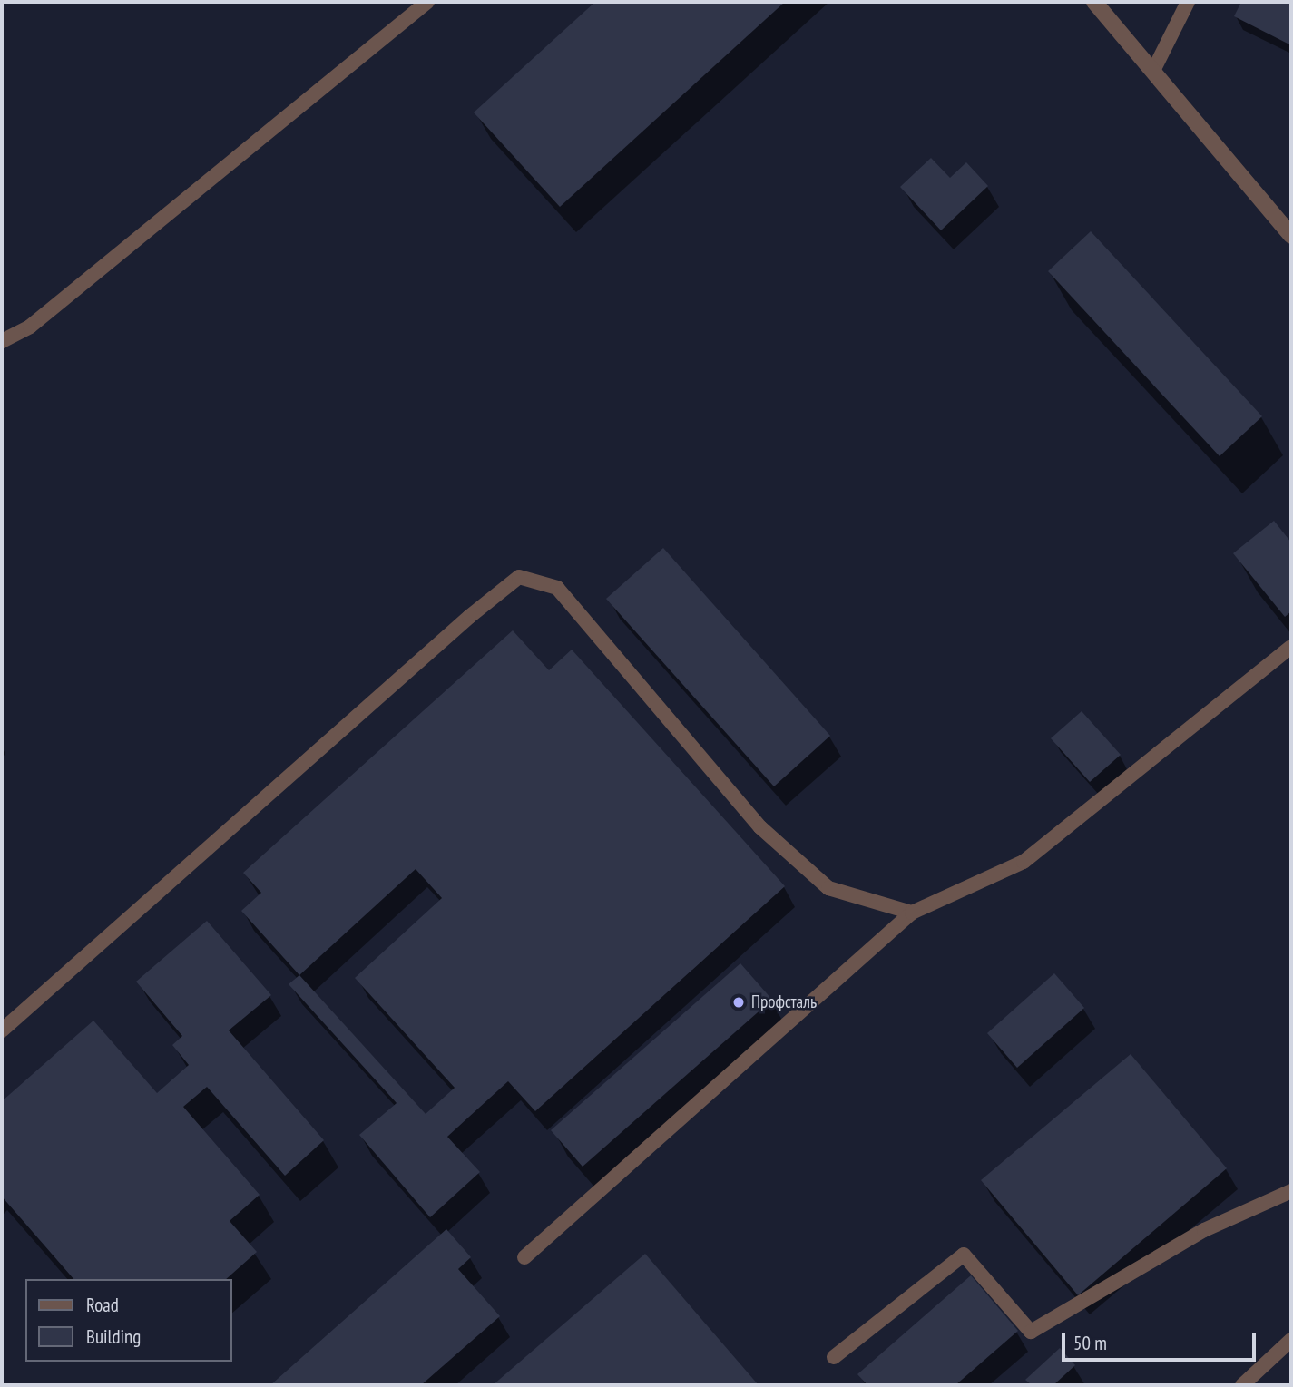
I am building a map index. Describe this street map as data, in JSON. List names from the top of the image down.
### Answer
{
  "places": ["Профсталь"],
  "legend": ["Road", "Building"],
  "scale_bar": "50 m"
}
